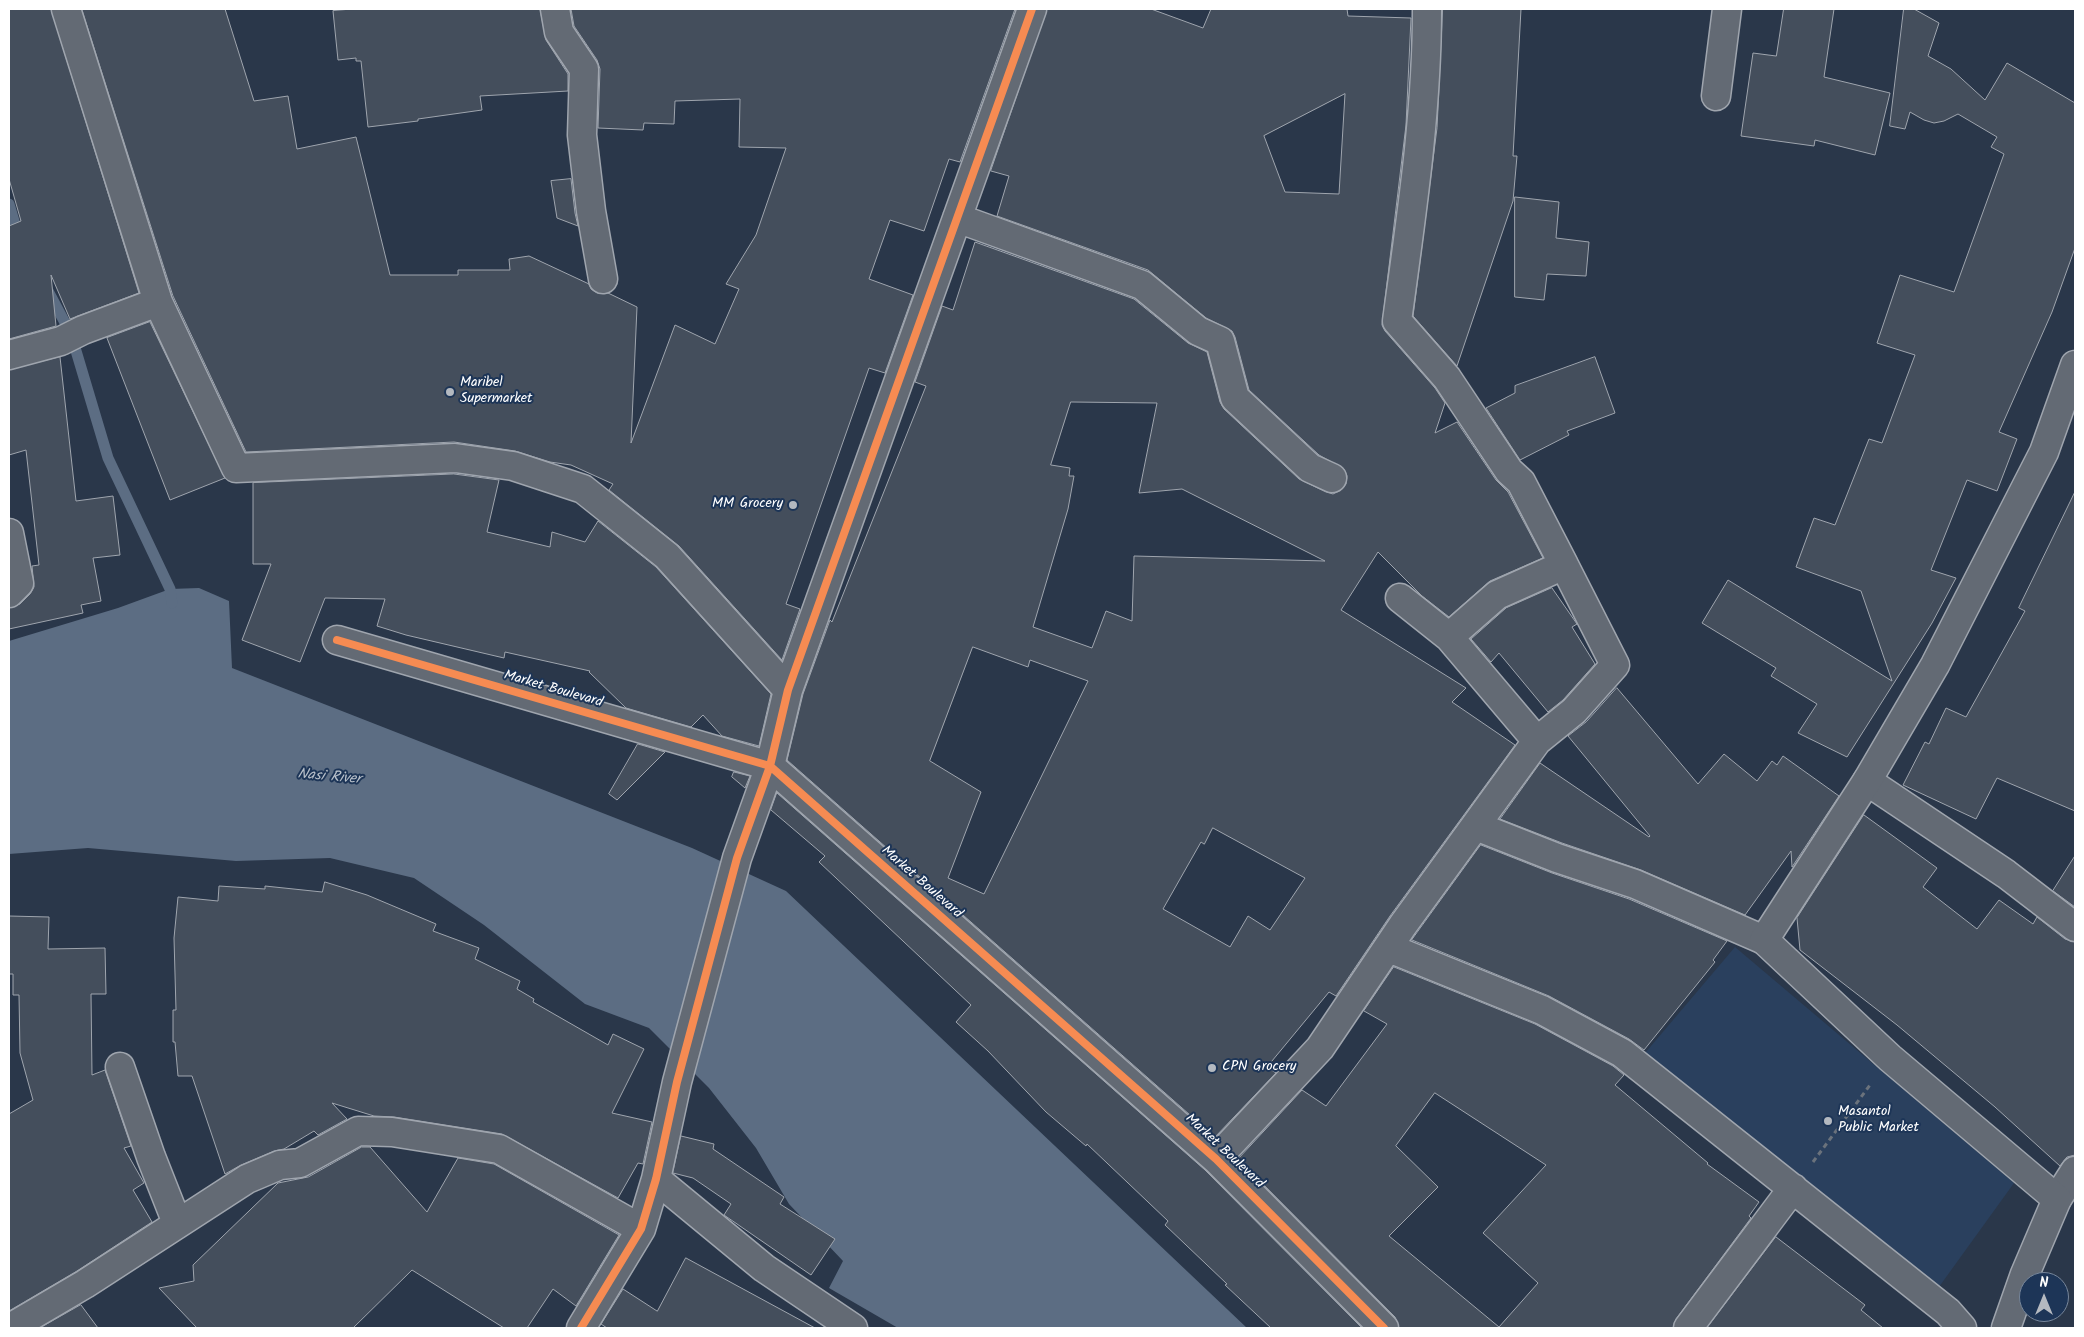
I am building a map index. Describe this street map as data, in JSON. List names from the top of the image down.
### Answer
{
  "streets": {
    "street": ["Market Boulevard"]
  },
  "water": ["Nasi River"],
  "places": [
    "Maribel Supermarket",
    "MM Grocery",
    "CPN Grocery",
    "Masantol Public Market"
  ],
  "north": "top"
}
